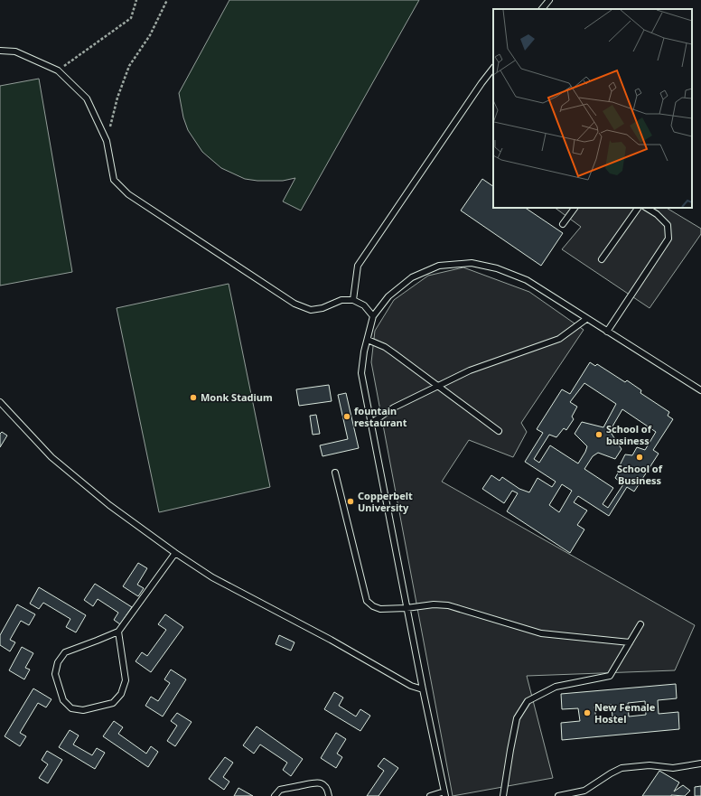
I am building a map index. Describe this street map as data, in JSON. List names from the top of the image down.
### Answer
{
  "places": [
    "Monk Stadium",
    "fountain restaurant",
    "School of business",
    "School of Business",
    "Copperbelt University",
    "New Female Hostel"
  ]
}
